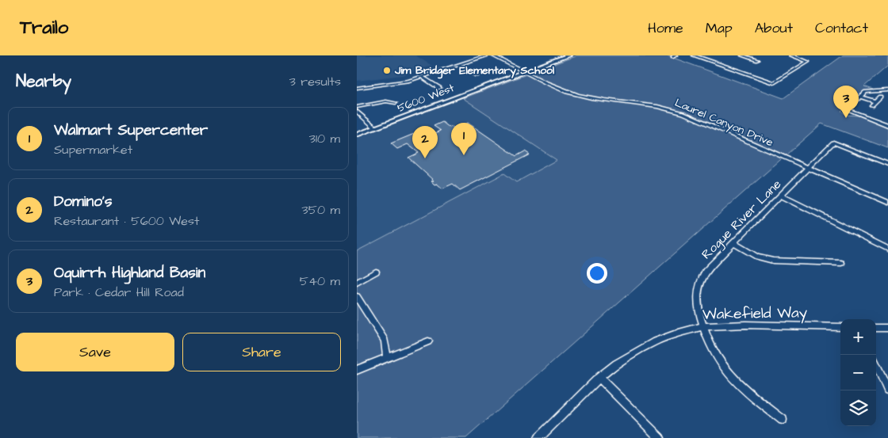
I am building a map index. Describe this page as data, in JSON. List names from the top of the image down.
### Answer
{
  "streets": {
    "main road": ["5600 West"],
    "street": ["Laurel Canyon Drive", "Rogue River Lane", "Wakefield Way"]
  },
  "crossings": [
    ["5600 West", "Laurel Canyon Drive"],
    ["Laurel Canyon Drive", "Rogue River Lane"],
    ["Rogue River Lane", "Wakefield Way"]
  ],
  "places": ["Jim Bridger Elementary School"],
  "page": {
    "header": "Trailo",
    "nav": [
      "Home",
      "Map",
      "About",
      "Contact"
    ],
    "heading": ["Nearby", "3 results"],
    "pins": ["3", "1", "2"],
    "list": [
      {
        "mark": "1",
        "name": "Walmart Supercenter",
        "note": "Supermarket",
        "value": "310 m"
      },
      {
        "mark": "2",
        "name": "Domino's",
        "note": "Restaurant · 5600 West",
        "value": "350 m"
      },
      {
        "mark": "3",
        "name": "Oquirrh Highland Basin",
        "note": "Park · Cedar Hill Road",
        "value": "540 m"
      }
    ],
    "map_buttons": ["+", "−"],
    "buttons": ["Save", "Share"]
  }
}
